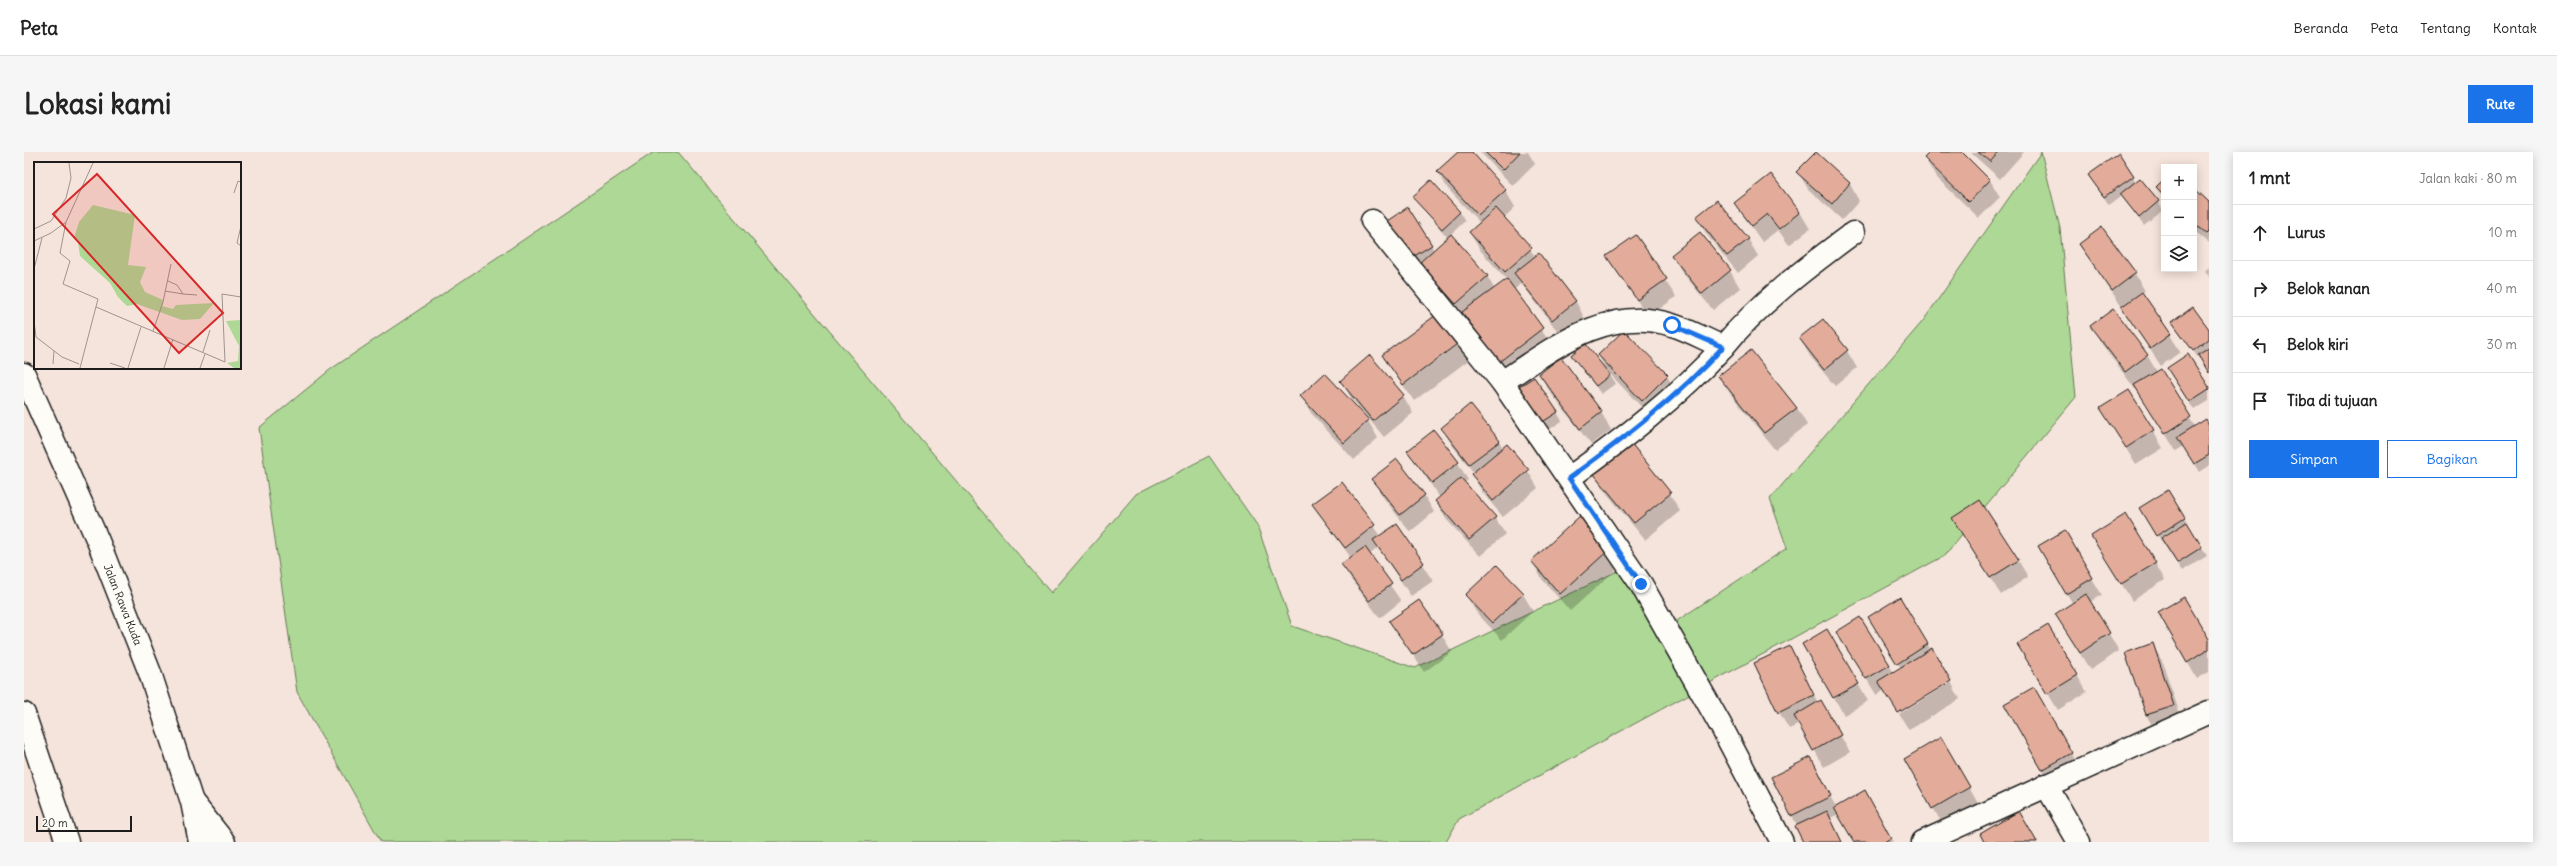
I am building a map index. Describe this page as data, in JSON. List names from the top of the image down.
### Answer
{
  "streets": {
    "street": ["Jalan Rawa Kuda"]
  },
  "scale_bar": "20 m",
  "page": {
    "header": "Peta",
    "nav": [
      "Beranda",
      "Peta",
      "Tentang",
      "Kontak"
    ],
    "buttons": [
      "Rute",
      ["Simpan", "Bagikan"]
    ],
    "title": "Lokasi kami",
    "heading": ["1 mnt", "Jalan kaki · 80 m"],
    "map_buttons": ["+", "−"],
    "list": [
      ["Lurus", "10 m"],
      ["Belok kanan", "40 m"],
      ["Belok kiri", "30 m"],
      "Tiba di tujuan"
    ],
    "scale": "20 m"
  }
}
